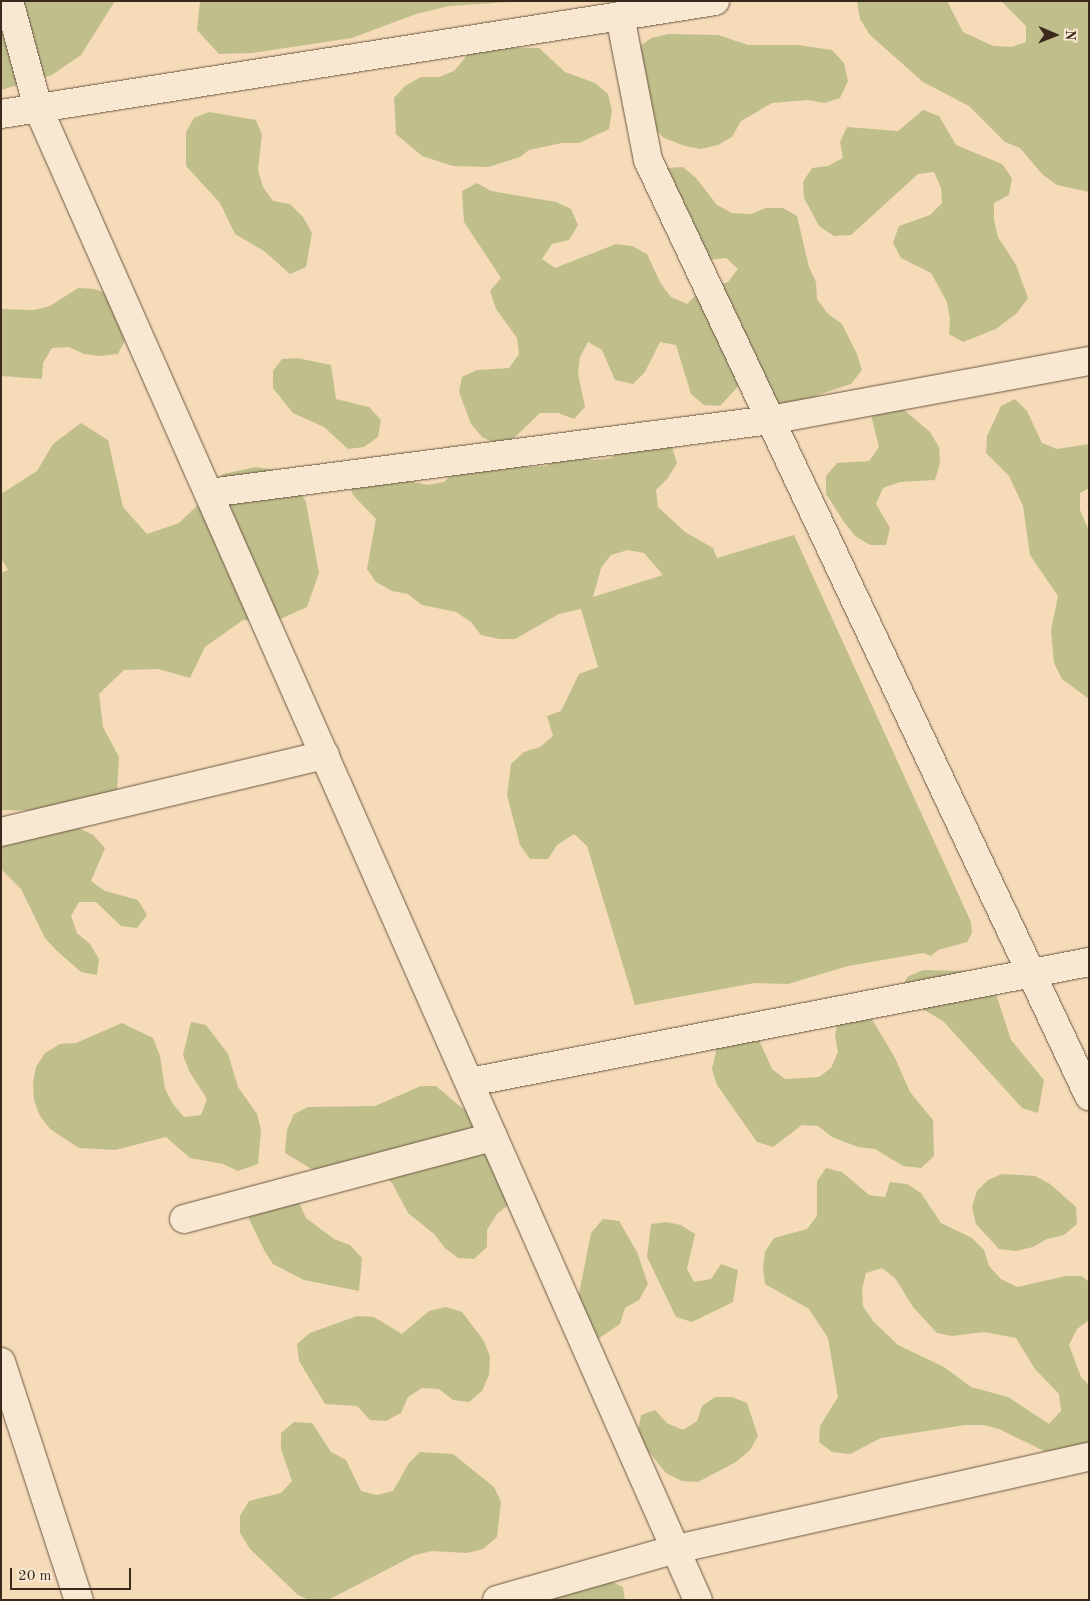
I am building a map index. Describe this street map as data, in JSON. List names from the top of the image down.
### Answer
{
  "scale_bar": "20 m",
  "north": "right"
}
